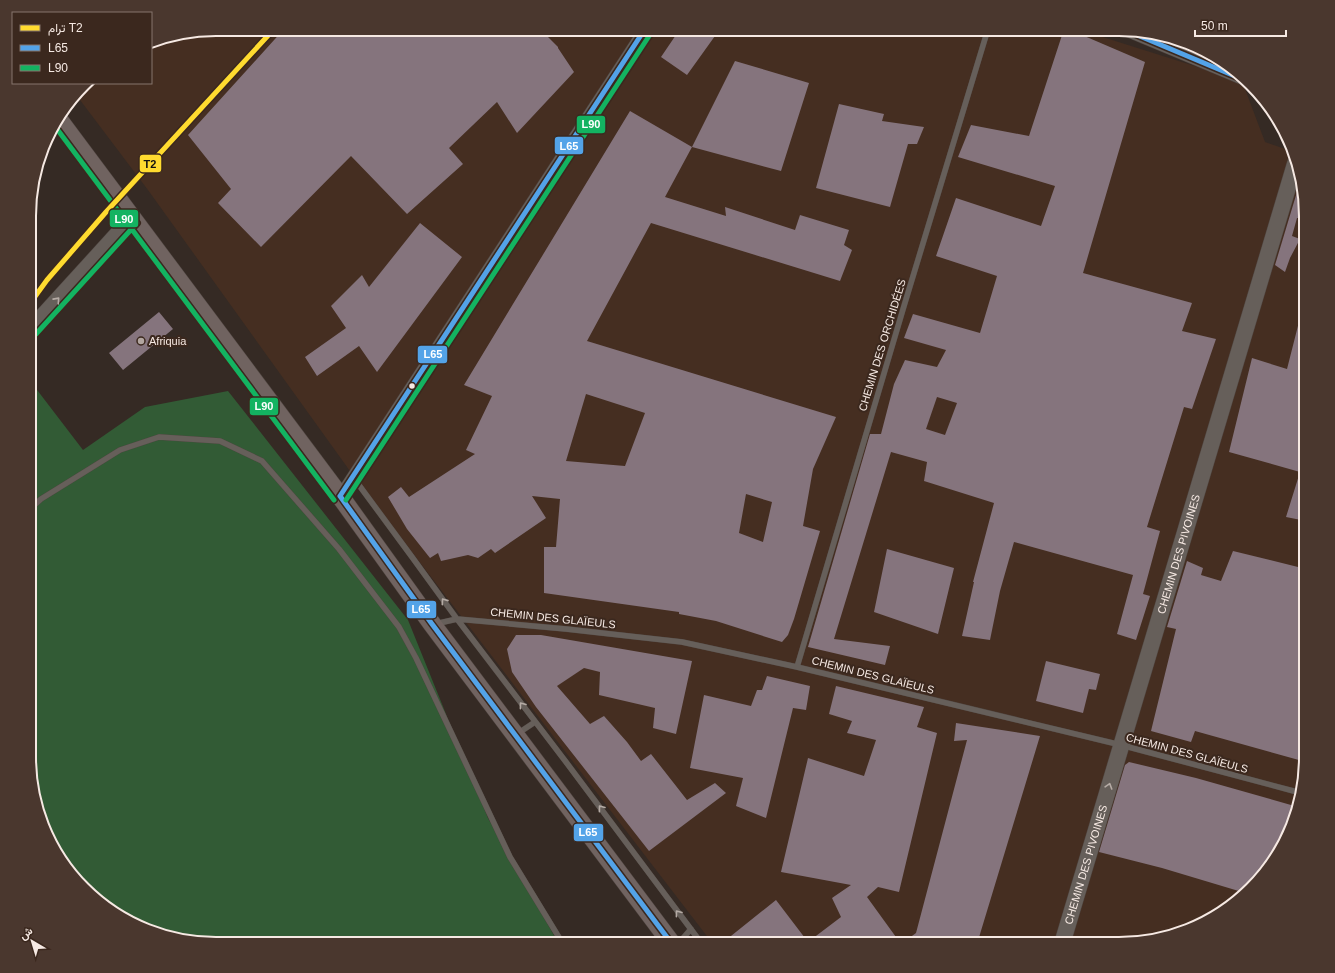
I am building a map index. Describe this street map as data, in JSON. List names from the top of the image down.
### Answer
{
  "streets": {
    "street": ["CHEMIN DES PIVOINES"],
    "lane": ["CHEMIN DES ORCHIDÉES", "CHEMIN DES GLAÏEULS"]
  },
  "crossings": [
    ["CHEMIN DES ORCHIDÉES", "CHEMIN DES GLAÏEULS"],
    ["CHEMIN DES PIVOINES", "CHEMIN DES GLAÏEULS"]
  ],
  "places": ["Afriquia"],
  "lines": ["tram line T2", "transit line L65", "transit line L90"],
  "legend": ["ترام T2", "L65", "L90"],
  "scale_bar": "50 m",
  "north": "top left"
}
